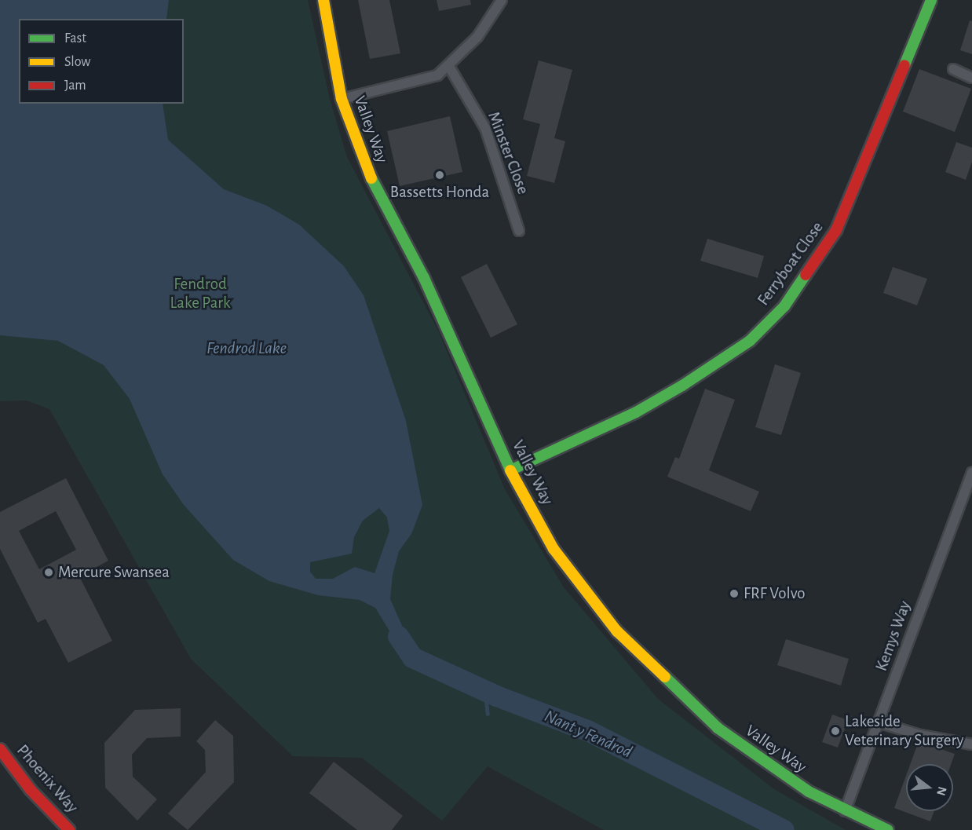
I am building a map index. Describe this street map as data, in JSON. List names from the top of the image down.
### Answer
{
  "streets": {
    "street": [
      "Valley Way",
      "Minster Close",
      "Ferryboat Close",
      "Kemys Way",
      "Phoenix Way"
    ]
  },
  "crossings": [
    ["Valley Way", "Ferryboat Close"],
    ["Valley Way", "Kemys Way"]
  ],
  "water": ["Fendrod Lake", "Nant y Fendrod"],
  "parks": ["Fendrod Lake Park"],
  "places": [
    "Bassetts Honda",
    "Mercure Swansea",
    "FRF Volvo",
    "Lakeside Veterinary Surgery"
  ],
  "legend": ["Fast", "Slow", "Jam"],
  "north": "right"
}
